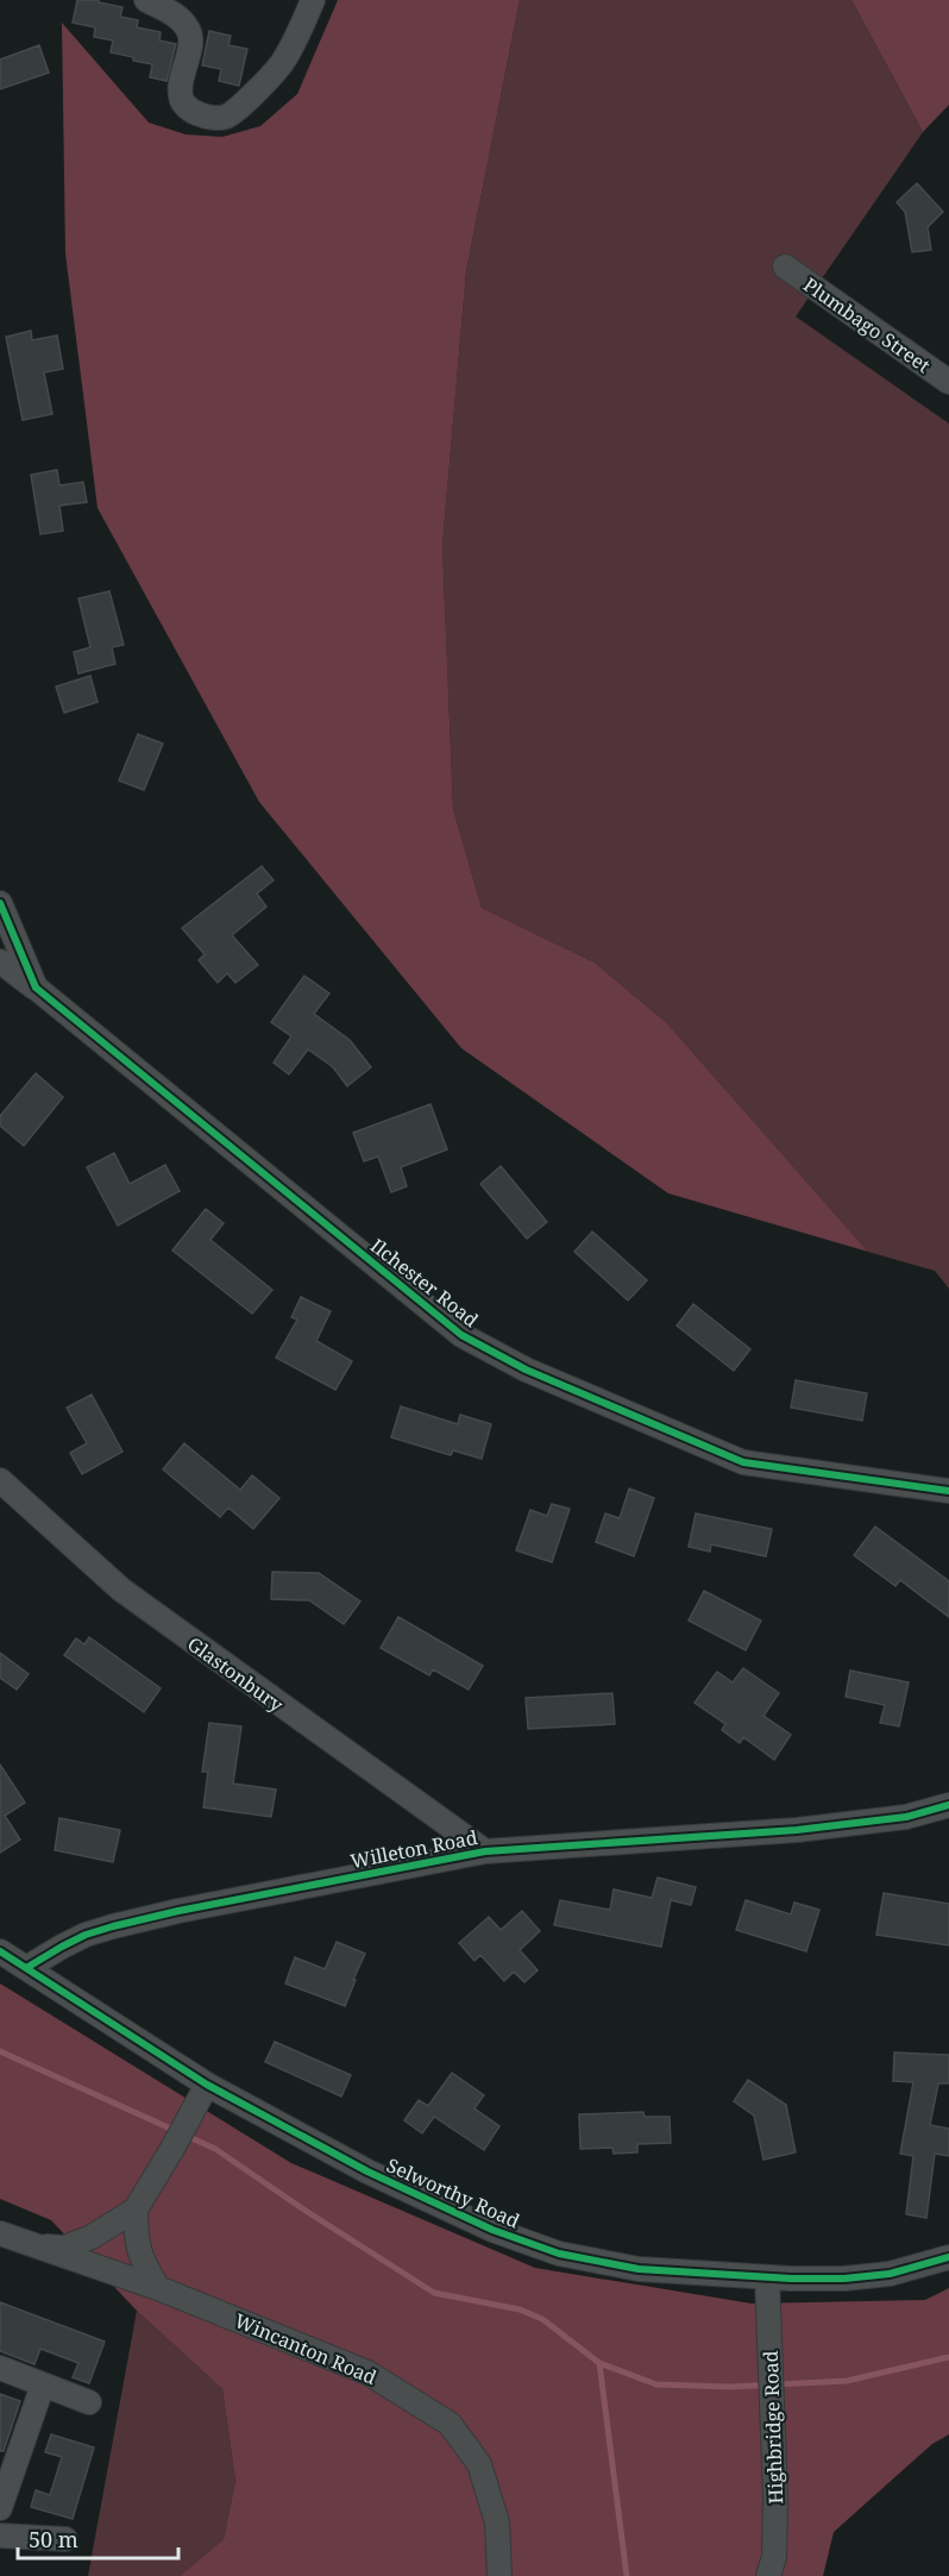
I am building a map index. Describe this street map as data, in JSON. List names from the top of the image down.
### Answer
{
  "streets": {
    "street": [
      "Plumbago Street",
      "Ilchester Road",
      "Glastonbury",
      "Willeton Road",
      "Selworthy Road",
      "Wincanton Road",
      "Highbridge Road"
    ]
  },
  "crossings": [
    ["Glastonbury", "Willeton Road"],
    ["Willeton Road", "Selworthy Road"],
    ["Selworthy Road", "Highbridge Road"]
  ],
  "scale_bar": "50 m"
}
